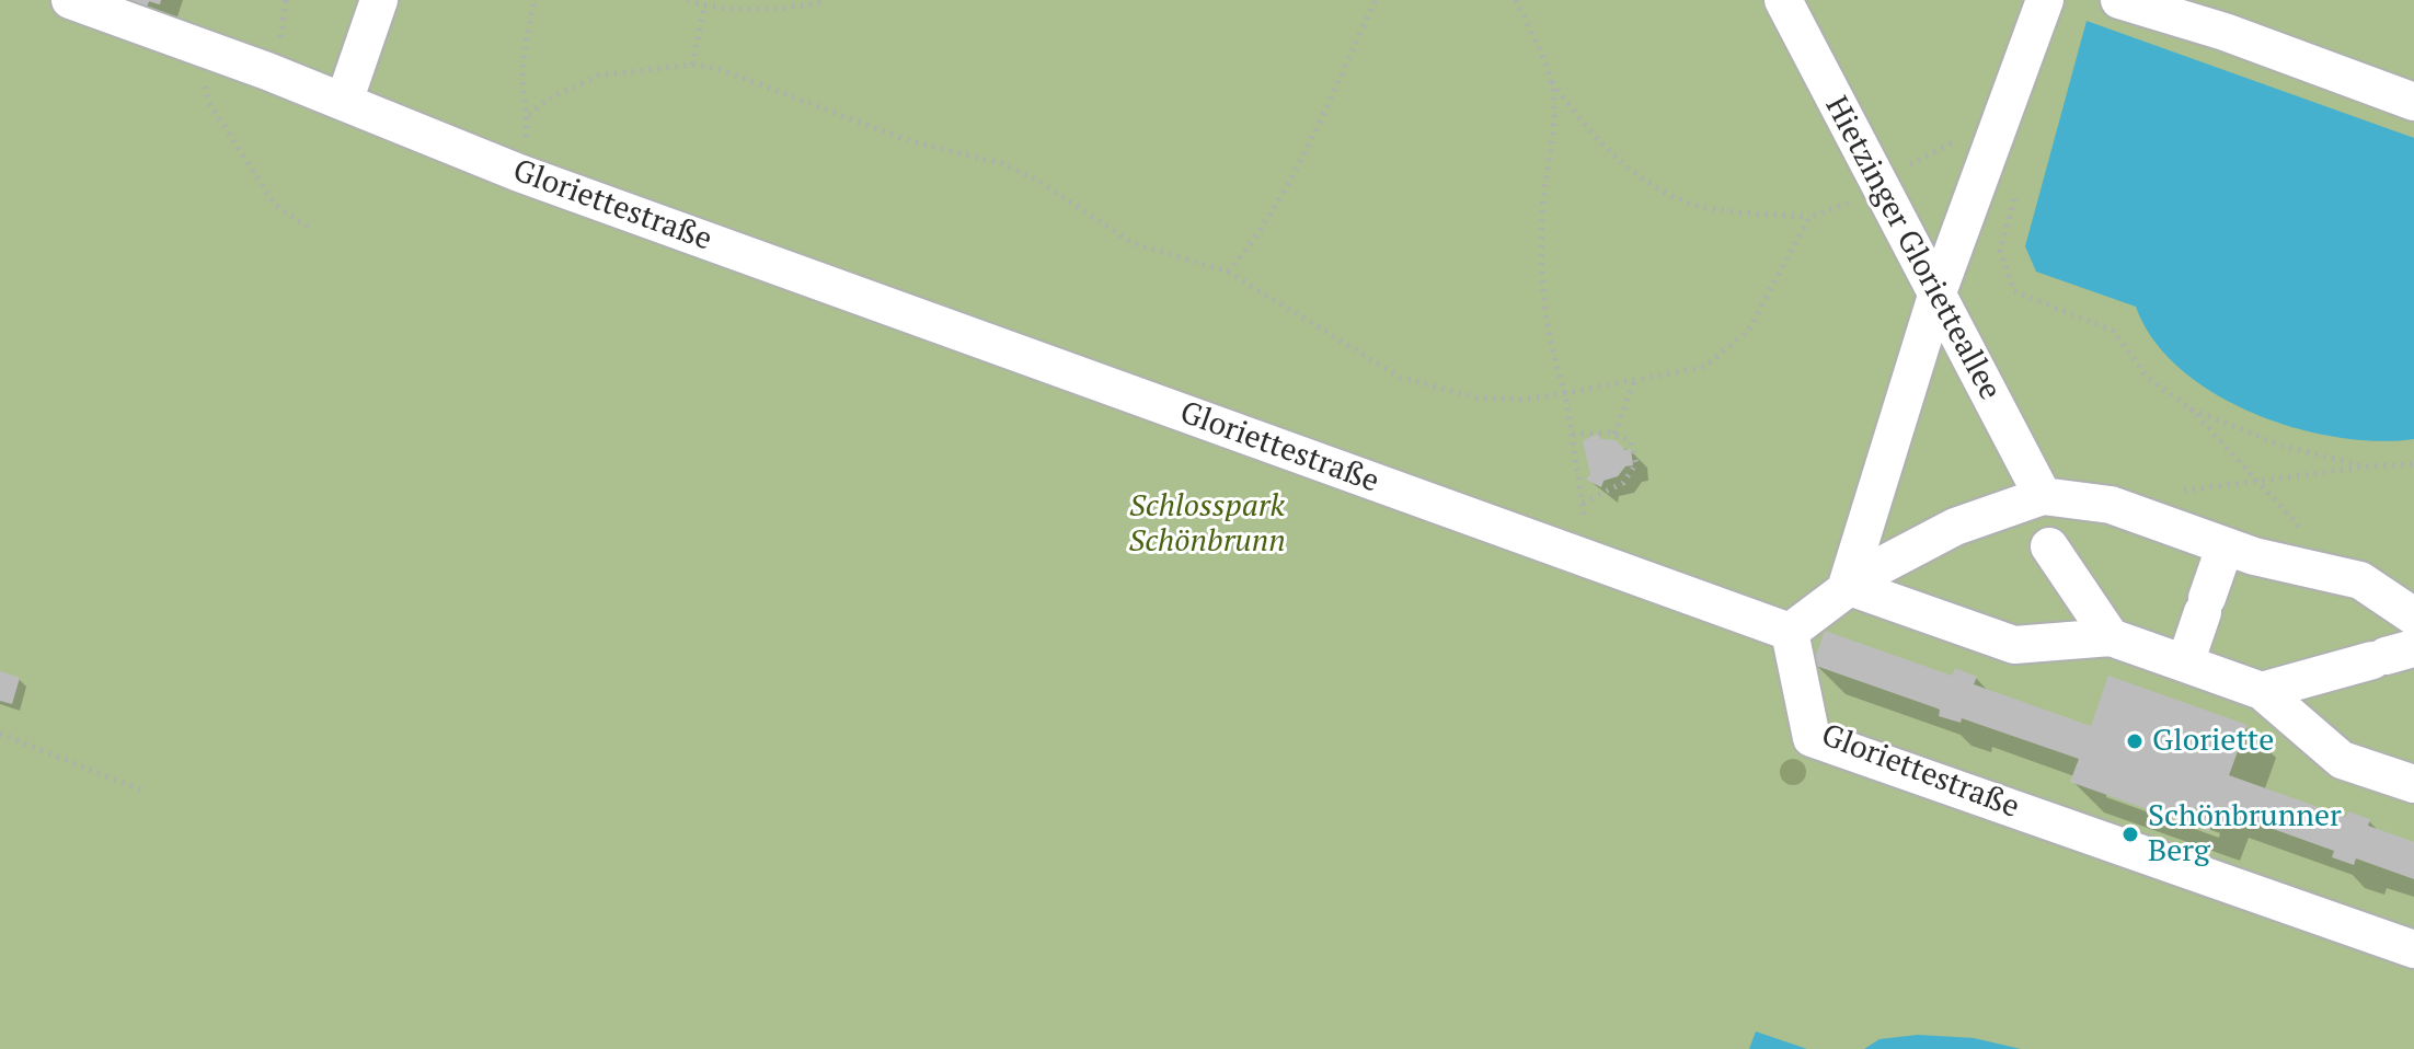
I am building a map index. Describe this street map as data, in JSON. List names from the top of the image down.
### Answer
{
  "streets": {
    "street": ["Gloriettestraße", "Hietzinger Glorietteallee"]
  },
  "parks": ["Schlosspark Schönbrunn"],
  "places": ["Gloriette", "Schönbrunner Berg"]
}
